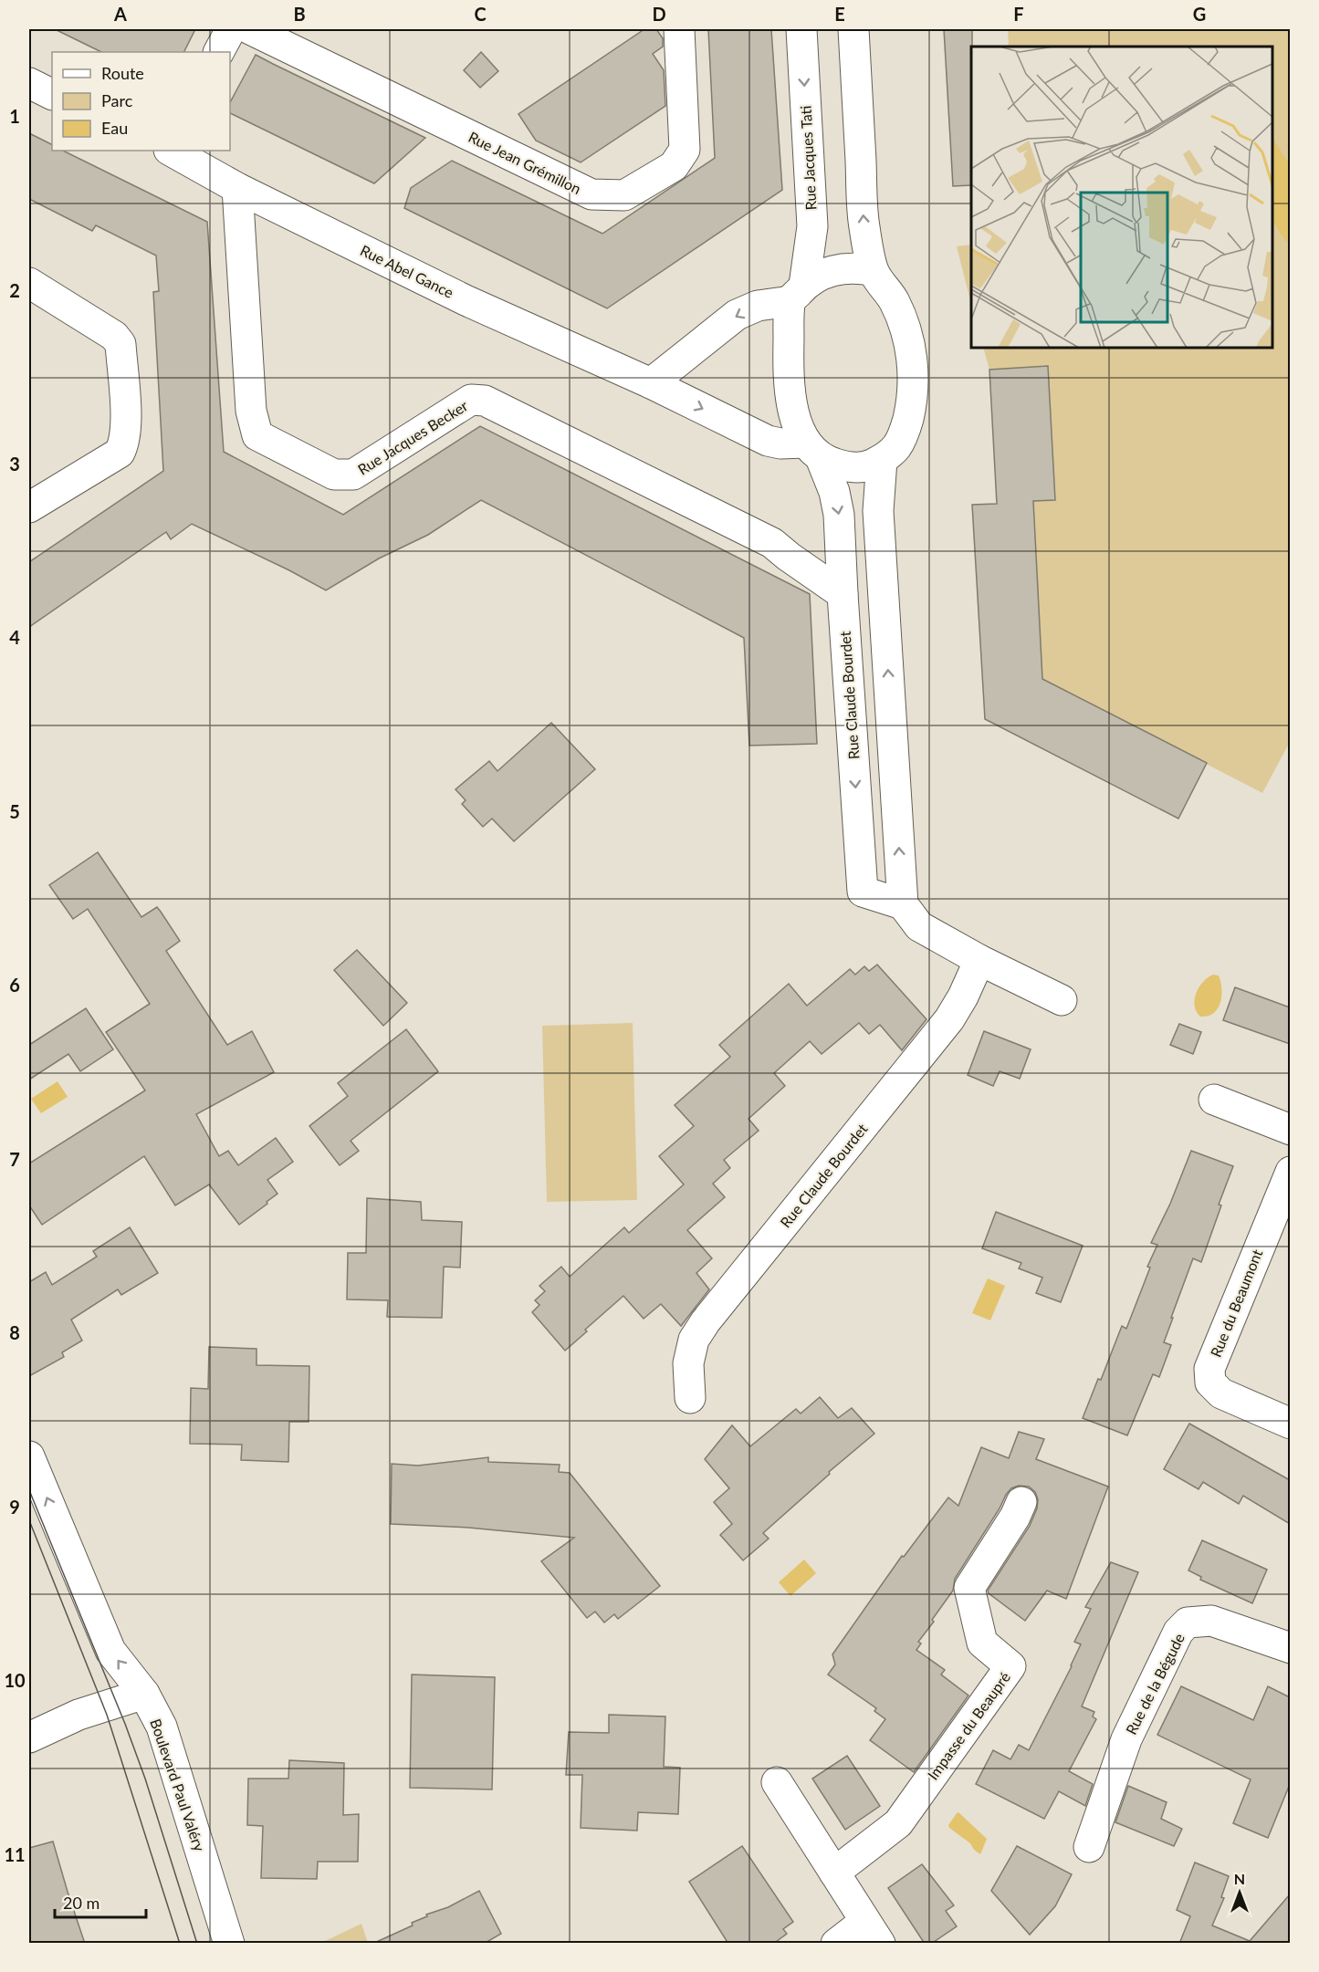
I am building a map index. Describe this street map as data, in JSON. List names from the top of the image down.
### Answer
{
  "streets": {
    "street": [
      "Rue Jacques Tati",
      "Rue Jean Grémillon",
      "Rue Abel Gance",
      "Rue Jacques Becker",
      "Rue Claude Bourdet",
      "Rue du Beaumont",
      "Rue de la Bégude",
      "Impasse du Beaupré",
      "Boulevard Paul Valéry"
    ]
  },
  "crossings": [
    ["Rue Jacques Tati", "Rue Abel Gance"],
    ["Rue Jacques Tati", "Rue Claude Bourdet"],
    ["Rue Abel Gance", "Rue Jacques Becker"],
    ["Rue Abel Gance", "Rue Claude Bourdet"],
    ["Rue Jacques Becker", "Rue Claude Bourdet"]
  ],
  "one_way": ["Boulevard Paul Valéry"],
  "legend": ["Route", "Parc", "Eau"],
  "scale_bar": "20 m",
  "north": "top",
  "grid": {
    "columns": [
      "A",
      "B",
      "C",
      "D",
      "E",
      "F",
      "G"
    ],
    "rows": [
      "1",
      "2",
      "3",
      "4",
      "5",
      "6",
      "7",
      "8",
      "9",
      "10",
      "11"
    ]
  }
}
